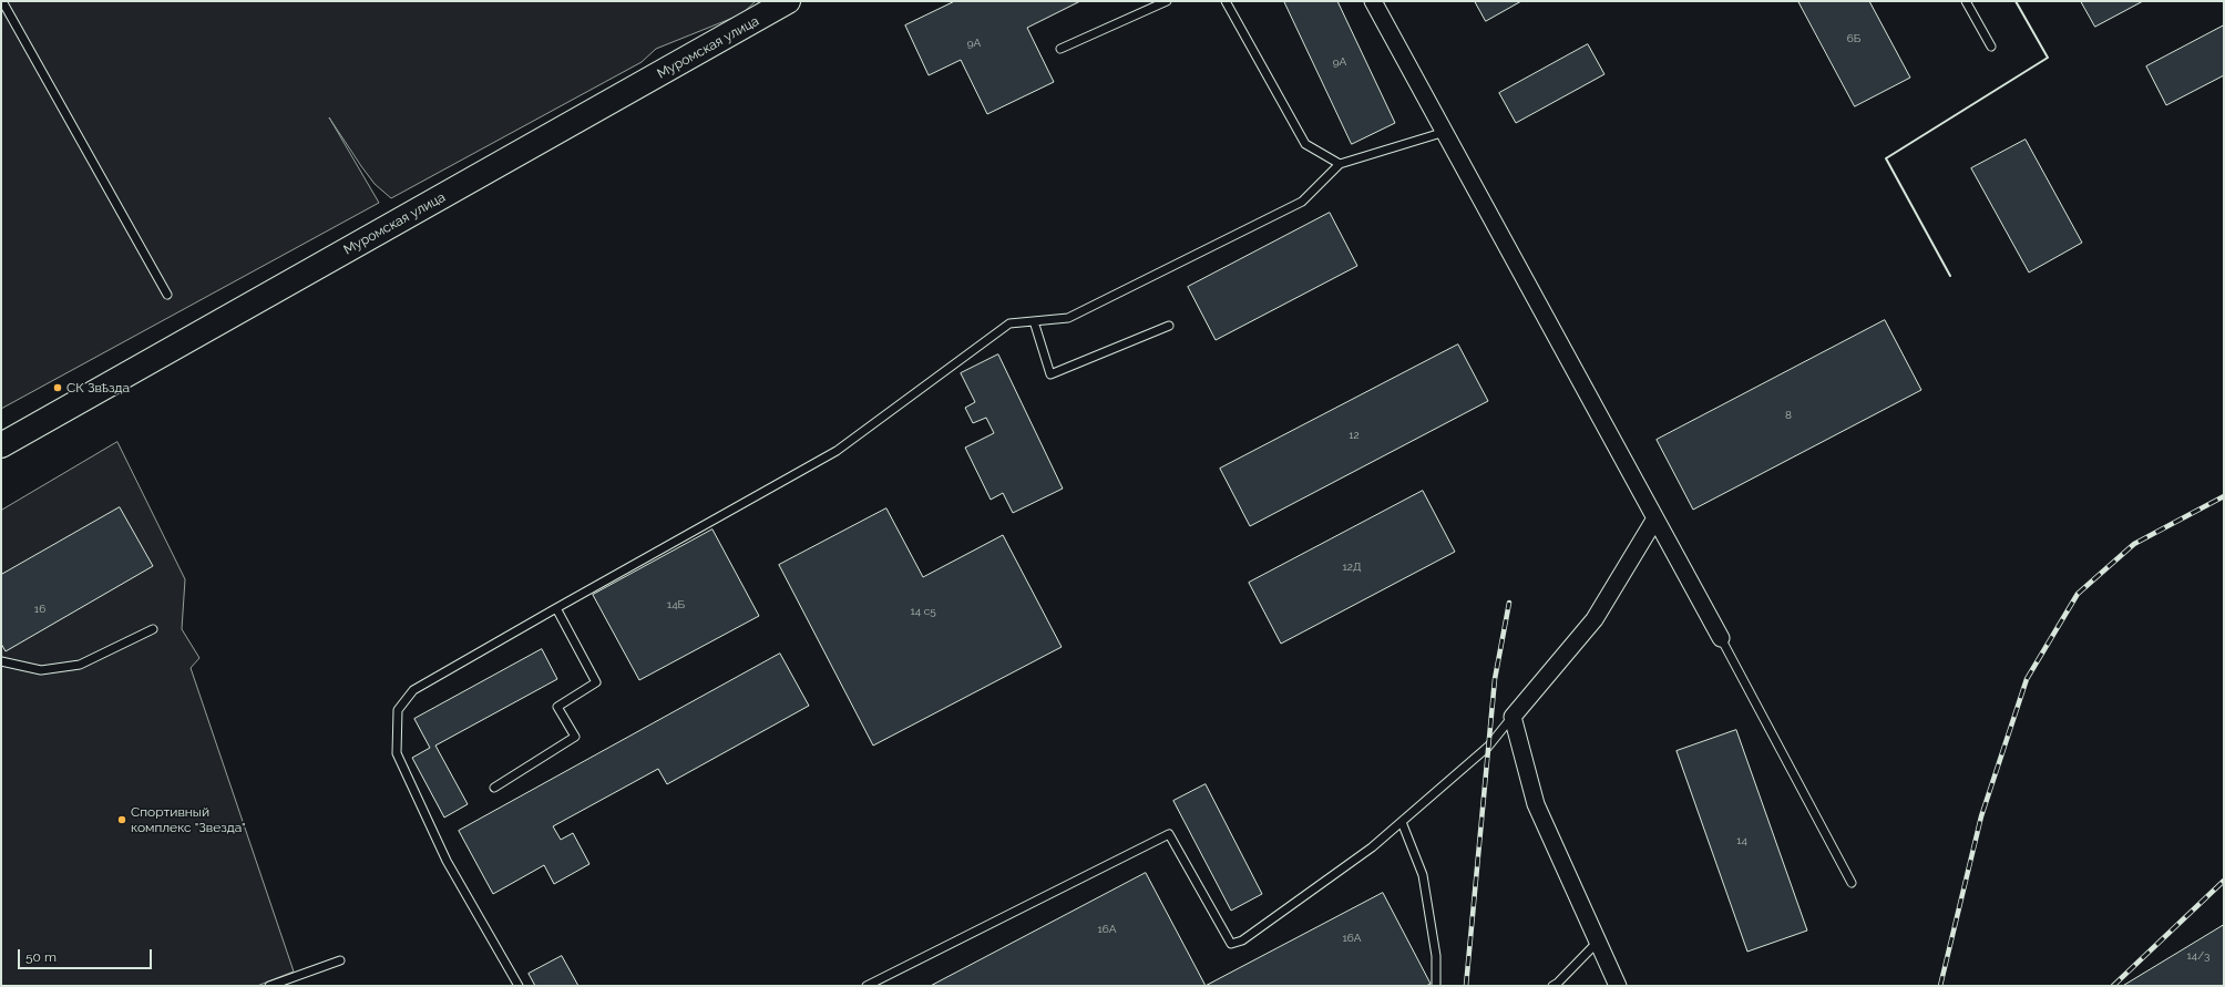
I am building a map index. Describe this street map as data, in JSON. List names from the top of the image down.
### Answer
{
  "streets": {
    "main road": ["Муромская улица"]
  },
  "places": ["СК Звѣзда", "Спортивный комплекс \"Звезда\""],
  "house_numbers": [
    "6Б",
    "9А",
    "9А",
    "8",
    "12",
    "12Д",
    "14Б",
    "16",
    "14 с5",
    "14",
    "16А",
    "16А",
    "14/3"
  ],
  "scale_bar": "50 m"
}
